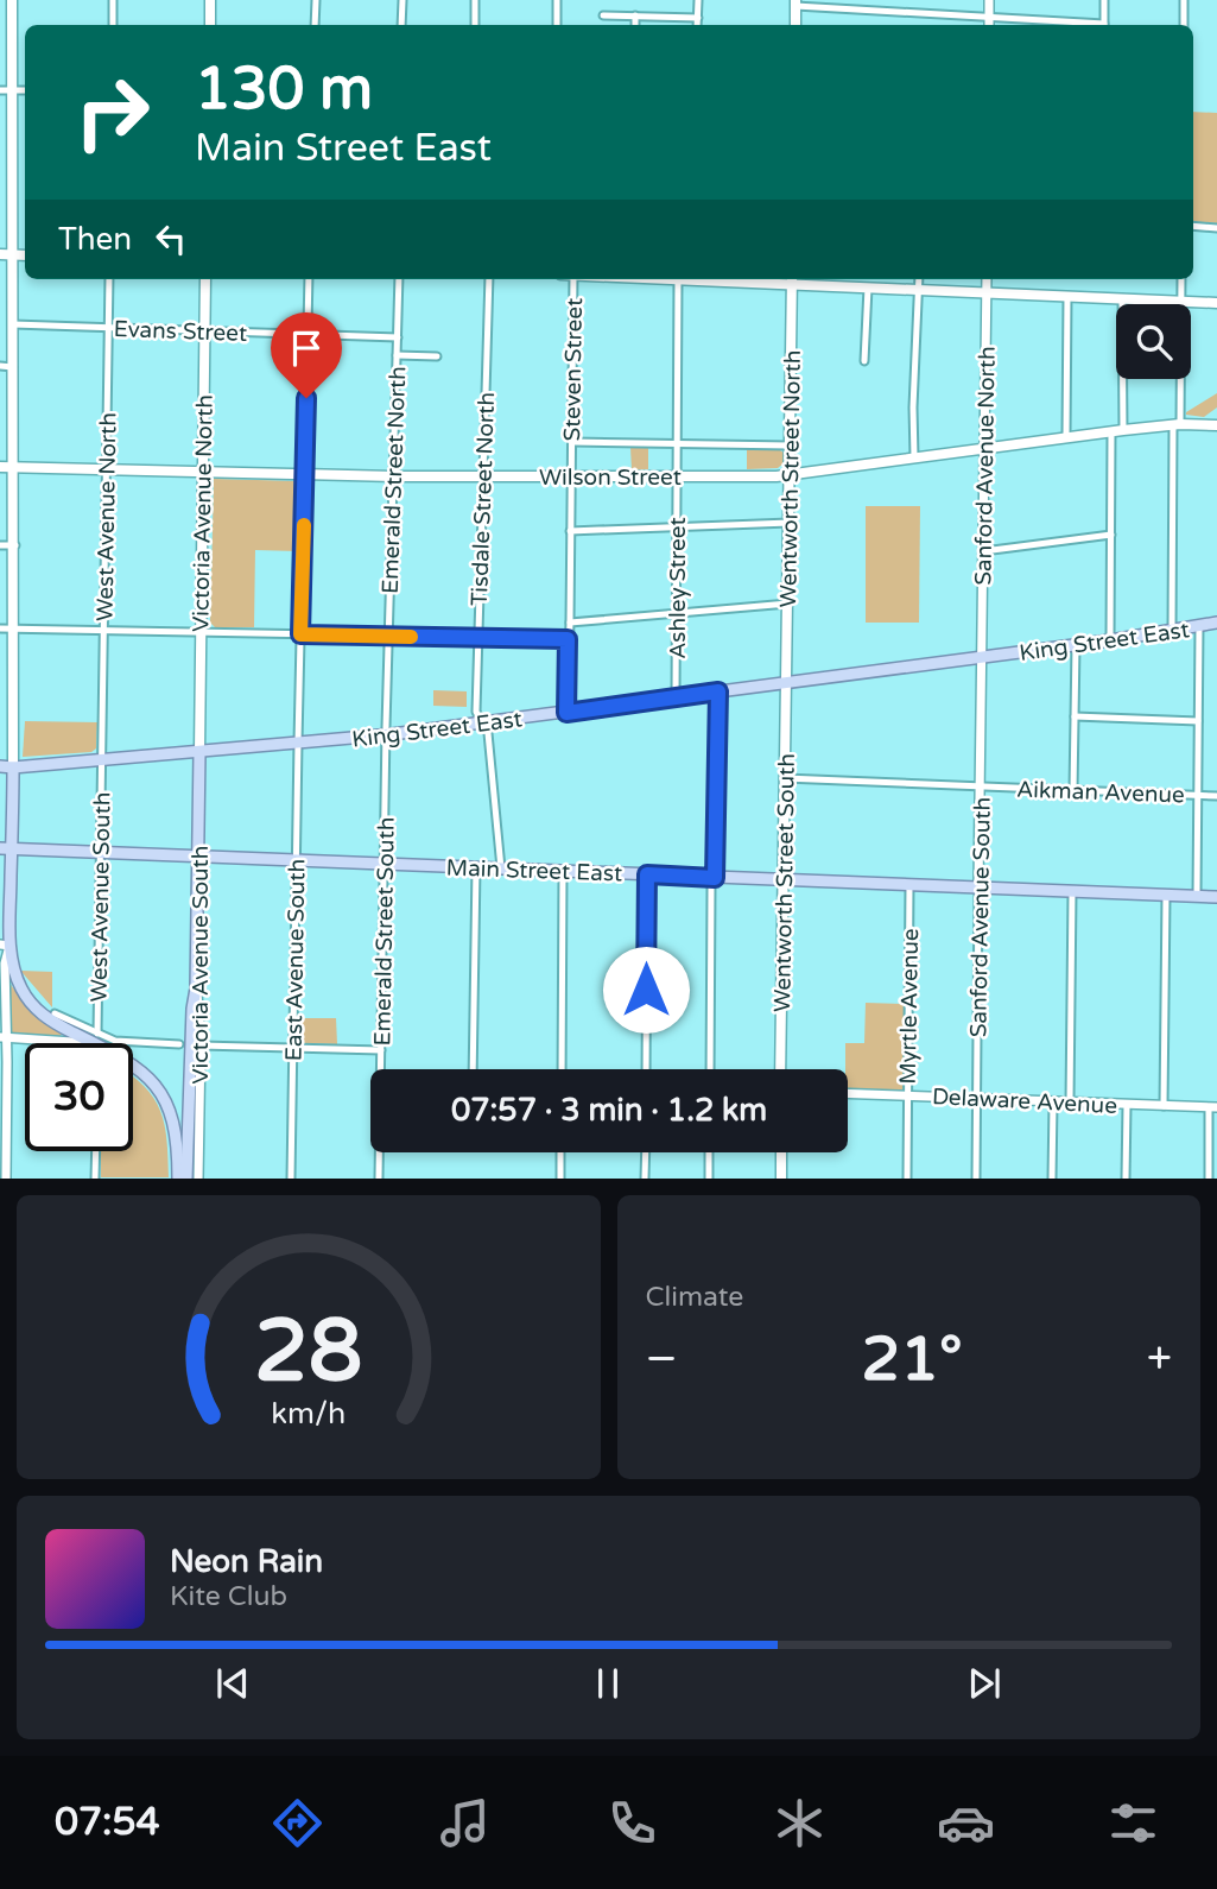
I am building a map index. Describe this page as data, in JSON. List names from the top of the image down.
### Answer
{
  "streets": {
    "main road": [
      "Wilson Street",
      "Wentworth Street North",
      "Victoria Avenue North",
      "King Street East",
      "Main Street East",
      "Wentworth Street South",
      "Victoria Avenue South"
    ],
    "street": [
      "Evans Street",
      "Steven Street",
      "Sanford Avenue North",
      "Emerald Street North",
      "Tisdale Street North",
      "West Avenue North",
      "Ashley Street",
      "Aikman Avenue",
      "West Avenue South",
      "Sanford Avenue South",
      "Emerald Street South",
      "East Avenue South",
      "Myrtle Avenue",
      "Delaware Avenue"
    ]
  },
  "crossings": [
    ["Evans Street", "Emerald Street North"],
    ["Evans Street", "Victoria Avenue North"],
    ["Evans Street", "West Avenue North"],
    ["Evans Street", "East Avenue South"],
    ["Steven Street", "Wilson Street"],
    ["Steven Street", "King Street East"],
    ["Sanford Avenue North", "Wilson Street"],
    ["Sanford Avenue North", "King Street East"],
    ["Sanford Avenue North", "Sanford Avenue South"],
    ["Wilson Street", "Wentworth Street North"],
    ["Wilson Street", "Emerald Street North"],
    ["Wilson Street", "Tisdale Street North"],
    ["Wilson Street", "Victoria Avenue North"],
    ["Wilson Street", "West Avenue North"],
    ["Wilson Street", "Ashley Street"],
    ["Wilson Street", "East Avenue South"],
    ["Wentworth Street North", "King Street East"],
    ["Wentworth Street North", "Wentworth Street South"],
    ["Emerald Street North", "King Street East"],
    ["Emerald Street North", "Emerald Street South"],
    ["Tisdale Street North", "King Street East"],
    ["Tisdale Street North", "Main Street East"],
    ["Victoria Avenue North", "King Street East"],
    ["Victoria Avenue North", "Victoria Avenue South"],
    ["West Avenue North", "King Street East"],
    ["West Avenue North", "West Avenue South"],
    ["Ashley Street", "King Street East"],
    ["King Street East", "Wentworth Street South"],
    ["King Street East", "West Avenue South"],
    ["King Street East", "Sanford Avenue South"],
    ["King Street East", "Emerald Street South"],
    ["King Street East", "East Avenue South"],
    ["King Street East", "Victoria Avenue South"],
    ["Aikman Avenue", "Wentworth Street South"],
    ["Aikman Avenue", "Sanford Avenue South"],
    ["Main Street East", "Wentworth Street South"],
    ["Main Street East", "West Avenue South"],
    ["Main Street East", "Sanford Avenue South"],
    ["Main Street East", "Emerald Street South"],
    ["Main Street East", "East Avenue South"],
    ["Main Street East", "Victoria Avenue South"],
    ["Main Street East", "Myrtle Avenue"],
    ["Sanford Avenue South", "Delaware Avenue"],
    ["Myrtle Avenue", "Delaware Avenue"]
  ],
  "page": {
    "turn": ["130 m", "Main Street East"],
    "then": "Then",
    "limit": "30",
    "trip": "07:57 · 3 min · 1.2 km",
    "tile": "Climate",
    "heat": ["−", "21°", "+"],
    "song": ["Neon Rain", "Kite Club"],
    "tabs": "07:54",
    "gauge": ["28", "km/h"]
  }
}
